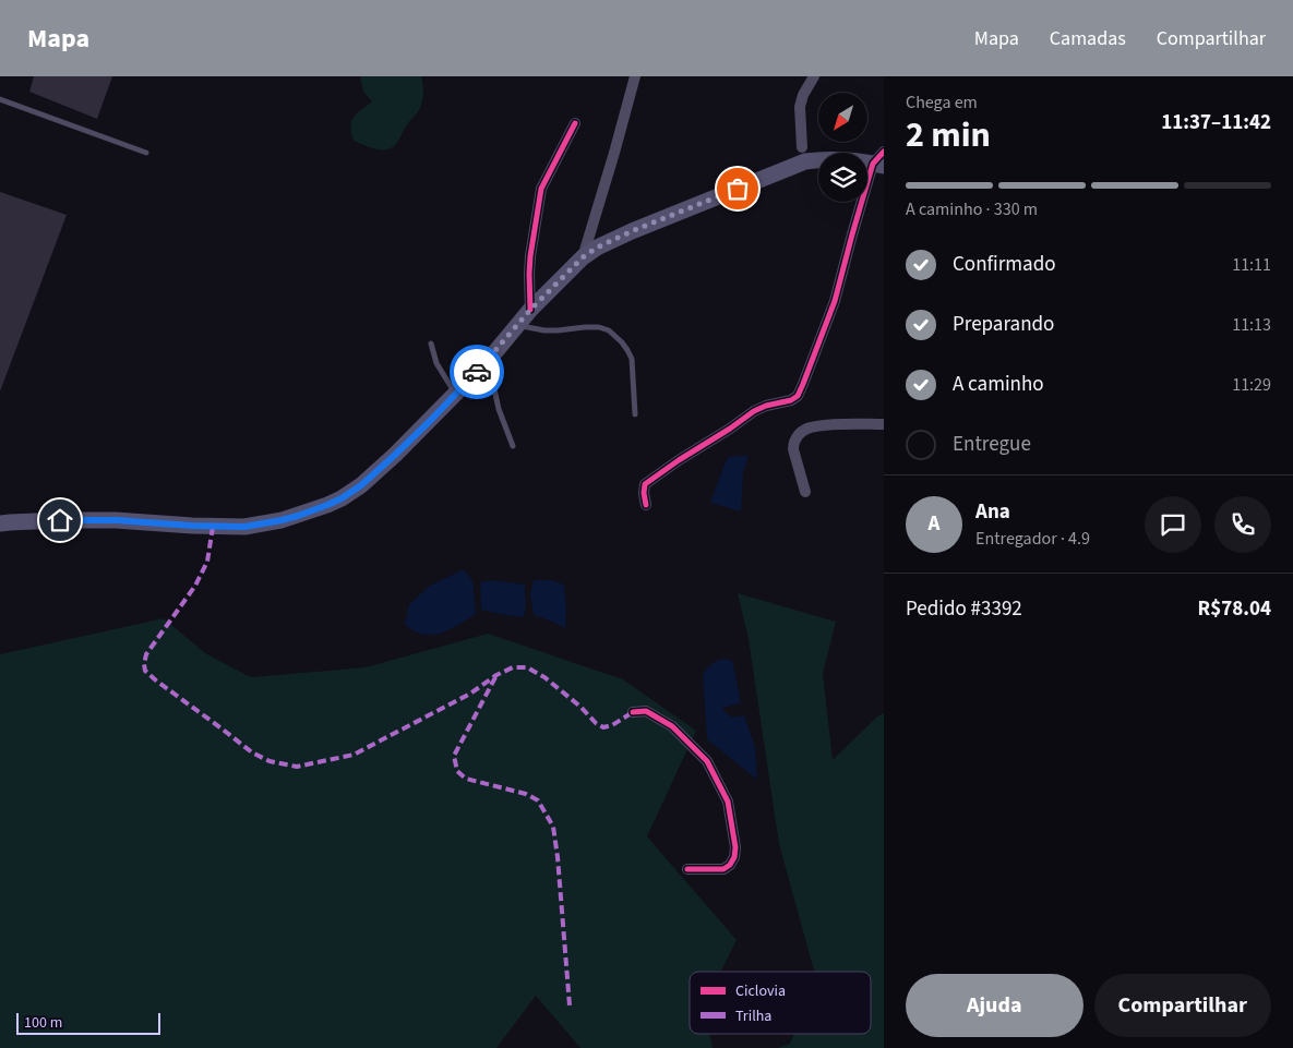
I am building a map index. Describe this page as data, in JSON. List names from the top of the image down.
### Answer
{
  "legend": ["Ciclovia", "Trilha"],
  "scale_bar": "100 m",
  "north": "bottom left",
  "page": {
    "header": "Mapa",
    "nav": ["Mapa", "Camadas", "Compartilhar"],
    "heading": ["2 min", "Chega em", "11:37–11:42"],
    "panel": [
      "Ana",
      "Entregador · 4.9",
      "Pedido #3392",
      "R$78.04"
    ],
    "bar": "A caminho · 330 m",
    "list": [
      ["Confirmado", "11:11"],
      ["Preparando", "11:13"],
      ["A caminho", "11:29"],
      "Entregue"
    ],
    "round": "A",
    "buttons": ["Ajuda", "Compartilhar"],
    "scale": "100 m"
  }
}
